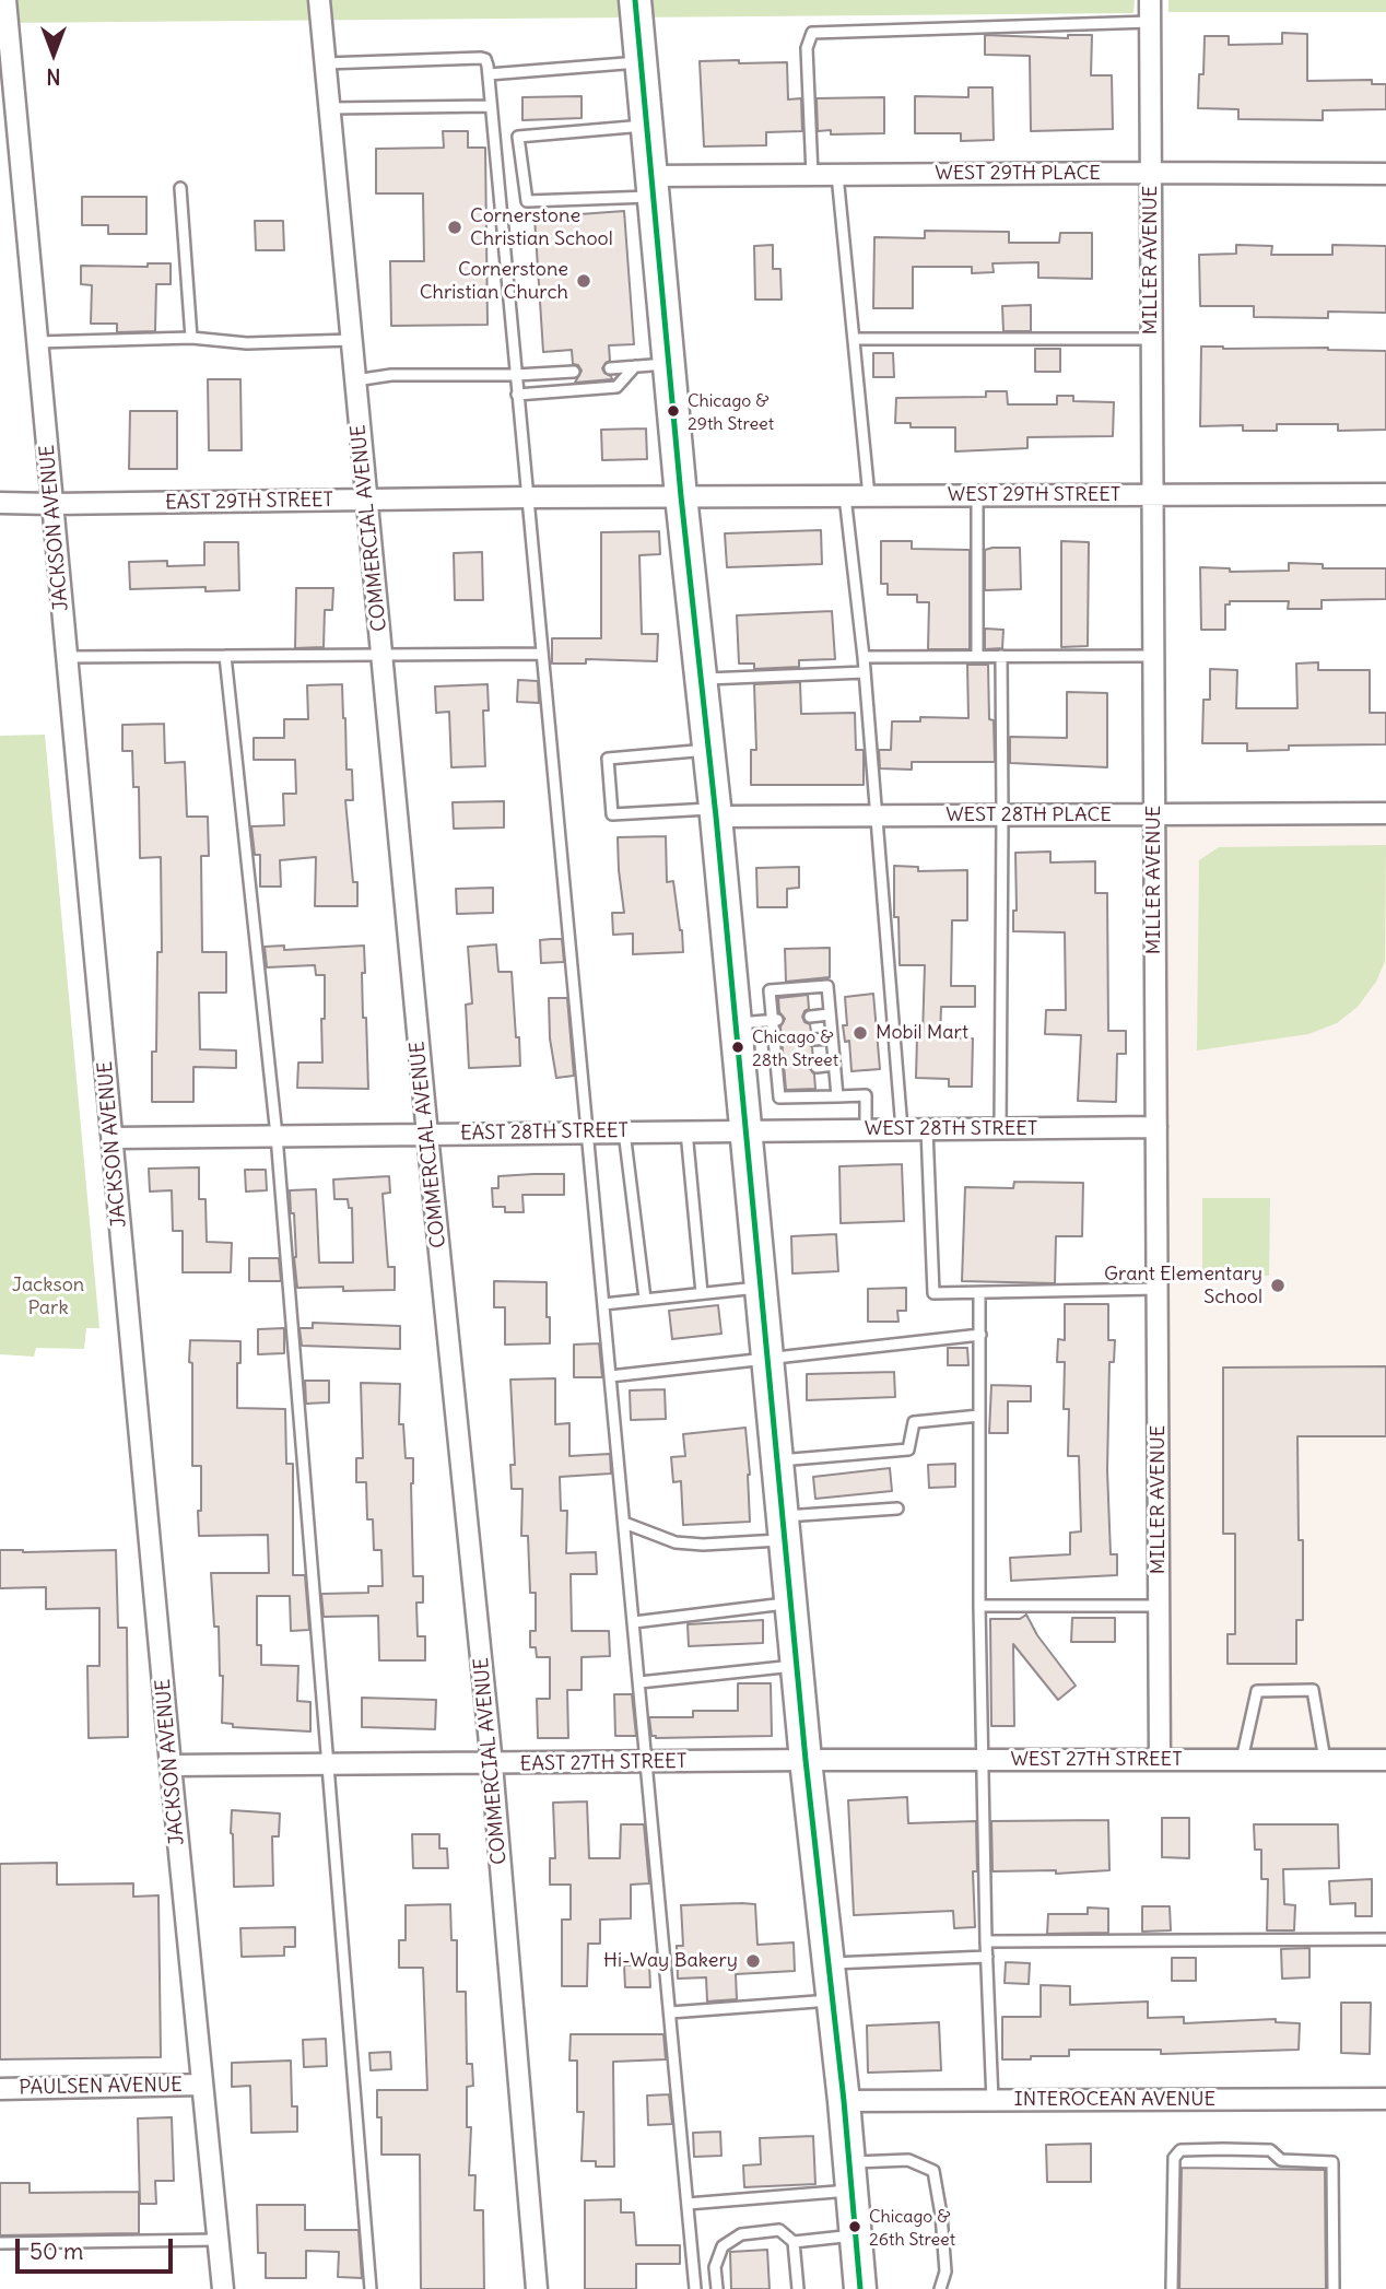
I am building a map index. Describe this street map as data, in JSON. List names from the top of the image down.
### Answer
{
  "streets": {
    "street": [
      "WEST 29TH PLACE",
      "MILLER AVENUE",
      "WEST 29TH STREET",
      "EAST 29TH STREET",
      "JACKSON AVENUE",
      "COMMERCIAL AVENUE",
      "WEST 28TH PLACE",
      "WEST 28TH STREET",
      "EAST 28TH STREET",
      "WEST 27TH STREET",
      "EAST 27TH STREET",
      "PAULSEN AVENUE",
      "INTEROCEAN AVENUE"
    ]
  },
  "crossings": [
    ["WEST 29TH PLACE", "MILLER AVENUE"],
    ["MILLER AVENUE", "WEST 29TH STREET"],
    ["MILLER AVENUE", "WEST 28TH PLACE"],
    ["MILLER AVENUE", "WEST 28TH STREET"],
    ["MILLER AVENUE", "WEST 27TH STREET"],
    ["WEST 29TH STREET", "EAST 29TH STREET"],
    ["EAST 29TH STREET", "JACKSON AVENUE"],
    ["EAST 29TH STREET", "COMMERCIAL AVENUE"],
    ["JACKSON AVENUE", "EAST 28TH STREET"],
    ["JACKSON AVENUE", "EAST 27TH STREET"],
    ["JACKSON AVENUE", "PAULSEN AVENUE"],
    ["COMMERCIAL AVENUE", "EAST 28TH STREET"],
    ["COMMERCIAL AVENUE", "EAST 27TH STREET"],
    ["WEST 28TH STREET", "EAST 28TH STREET"],
    ["WEST 27TH STREET", "EAST 27TH STREET"]
  ],
  "parks": ["Jackson Park"],
  "places": [
    "Cornerstone Christian School",
    "Cornerstone Christian Church",
    "Chicago & 29th Street",
    "Mobil Mart",
    "Chicago & 28th Street",
    "Grant Elementary School",
    "Hi-Way Bakery",
    "Chicago & 26th Street"
  ],
  "scale_bar": "50 m",
  "north": "bottom"
}
